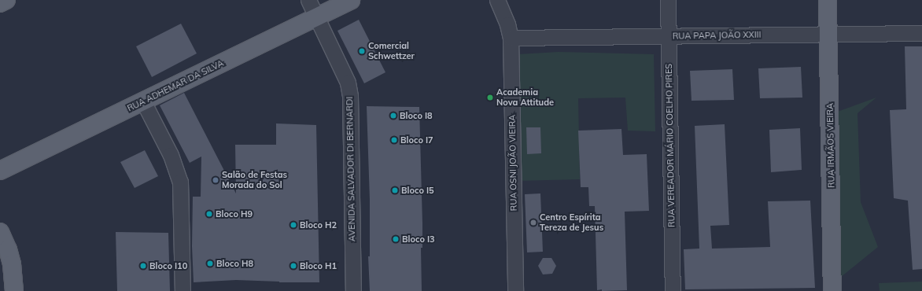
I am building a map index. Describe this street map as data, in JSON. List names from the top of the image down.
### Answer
{
  "streets": {
    "main road": ["RUA ADHEMAR DA SILVA", "RUA IRMÃOS VIEIRA"],
    "street": [
      "RUA PAPA JOÃO XXIII",
      "RUA VEREADOR MÁRIO COELHO PIRES",
      "RUA OSNI JOÃO VIEIRA",
      "AVENIDA SALVADOR DI BERNARDI"
    ]
  },
  "crossings": [
    ["RUA PAPA JOÃO XXIII", "RUA VEREADOR MÁRIO COELHO PIRES"],
    ["RUA PAPA JOÃO XXIII", "RUA IRMÃOS VIEIRA"],
    ["RUA PAPA JOÃO XXIII", "RUA OSNI JOÃO VIEIRA"],
    ["RUA ADHEMAR DA SILVA", "AVENIDA SALVADOR DI BERNARDI"]
  ],
  "places": [
    "Comercial Schwettzer",
    "Academia Nova Attitude",
    "Bloco I8",
    "Bloco I7",
    "Salão de Festas Morada do Sol",
    "Bloco I5",
    "Bloco H9",
    "Centro Espírita Tereza de Jesus",
    "Bloco H2",
    "Bloco I3",
    "Bloco H8",
    "Bloco I10",
    "Bloco H1"
  ]
}
